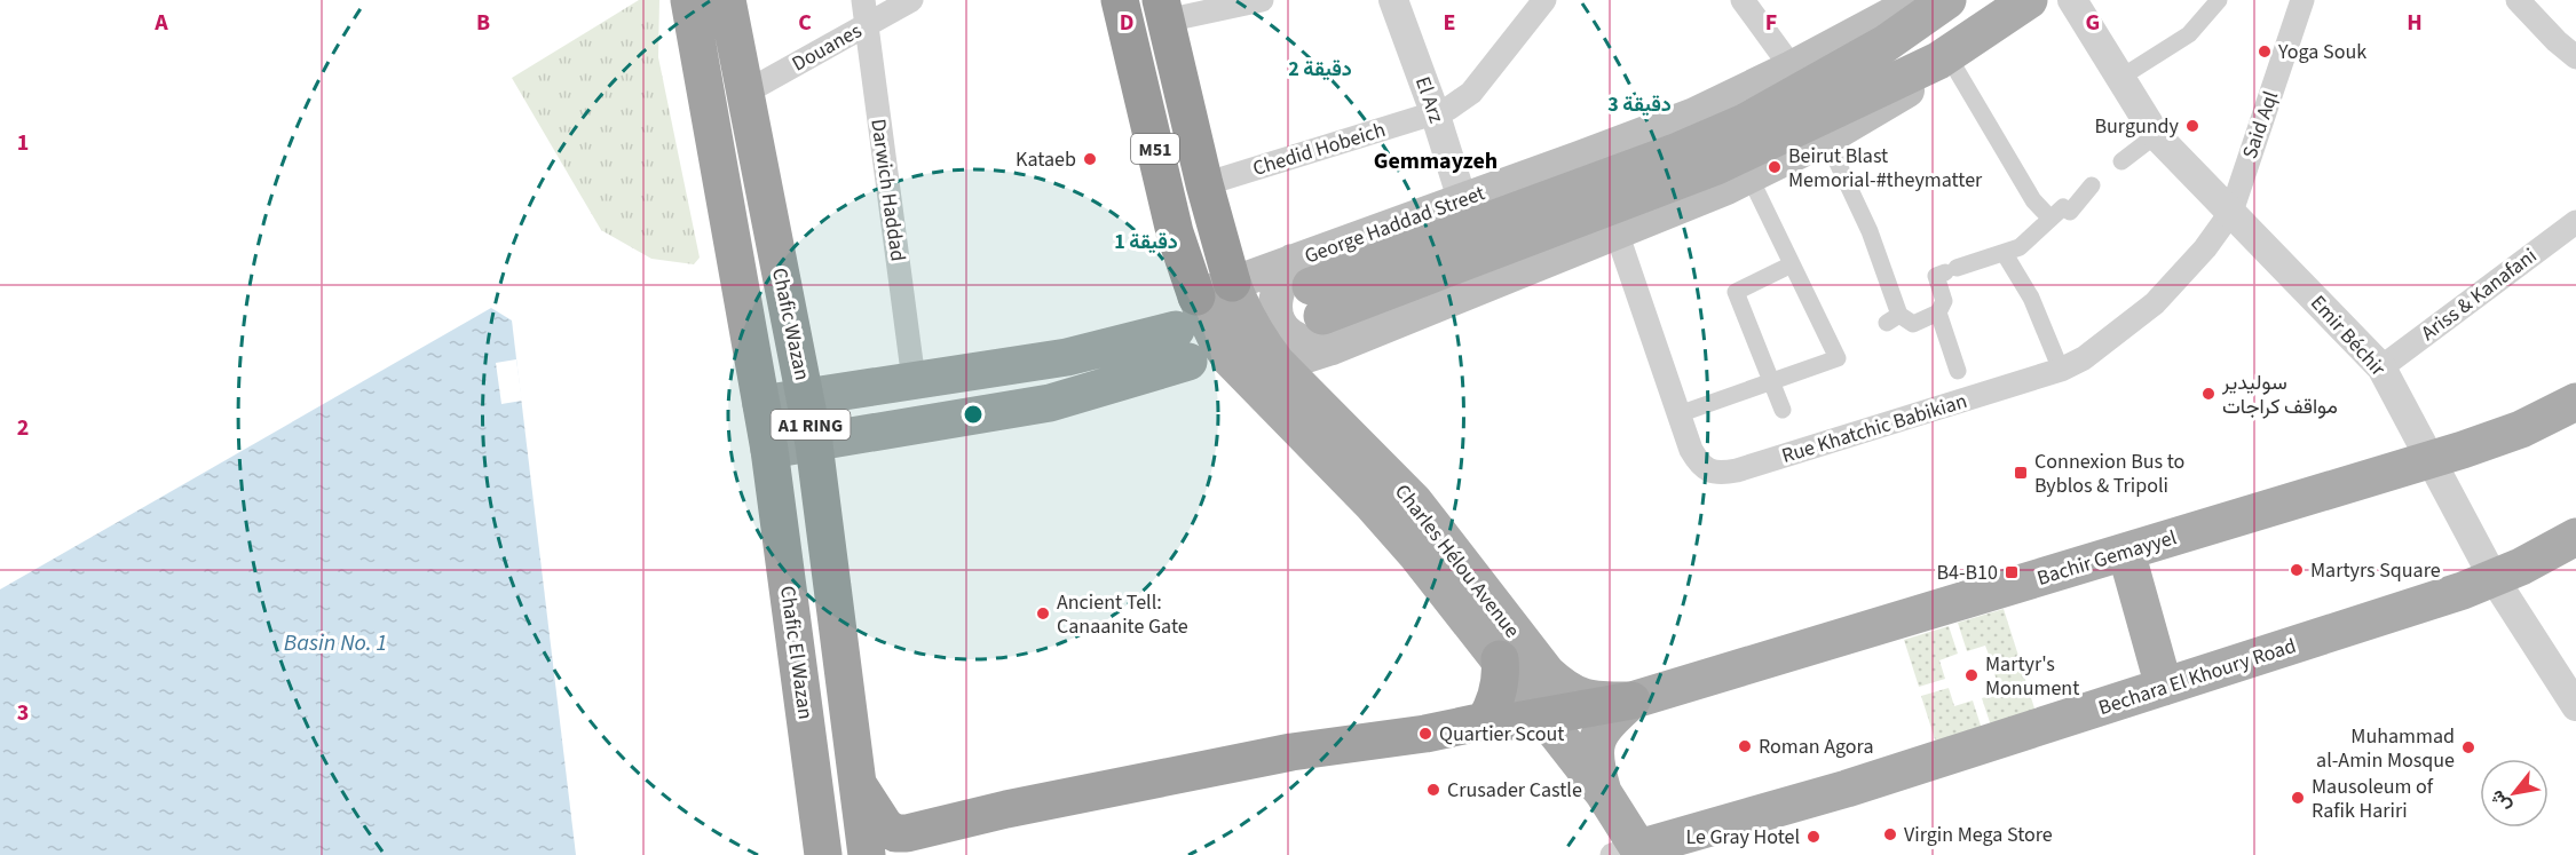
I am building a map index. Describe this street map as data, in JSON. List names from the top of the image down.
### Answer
{
  "streets": {
    "highway": [
      "M51",
      "Chafic Wazan",
      "A1 RING",
      "Chafic El Wazan"
    ],
    "main road": [
      "George Haddad Street",
      "Bachir Gemayyel",
      "Charles Hélou Avenue",
      "Bechara El Khoury Road"
    ],
    "street": [
      "Douanes",
      "El Arz",
      "Said Aql",
      "Chedid Hobeich",
      "Darwich Haddad",
      "Ariss & Kanafani",
      "Emir Béchir",
      "Rue Khatchic Babikian"
    ]
  },
  "crossings": [
    ["Douanes", "Darwich Haddad"],
    ["Douanes", "Chafic Wazan"],
    ["El Arz", "Chedid Hobeich"],
    ["El Arz", "George Haddad Street"],
    ["Said Aql", "Emir Béchir"],
    ["Said Aql", "Rue Khatchic Babikian"],
    ["M51", "Chedid Hobeich"],
    ["M51", "George Haddad Street"],
    ["M51", "Charles Hélou Avenue"],
    ["George Haddad Street", "Rue Khatchic Babikian"],
    ["George Haddad Street", "Charles Hélou Avenue"],
    ["Ariss & Kanafani", "Emir Béchir"],
    ["Chafic Wazan", "Chafic El Wazan"],
    ["Emir Béchir", "Rue Khatchic Babikian"],
    ["Emir Béchir", "Bachir Gemayyel"],
    ["Emir Béchir", "Bechara El Khoury Road"],
    ["Bachir Gemayyel", "Charles Hélou Avenue"]
  ],
  "districts": ["Gemmayzeh"],
  "water": ["Basin No. 1"],
  "places": {
    "other": [
      "Yoga Souk",
      "Burgundy",
      "Kataeb",
      "Beirut Blast Memorial-#theymatter",
      "سوليدير مواقف كراجات",
      "Martyrs Square",
      "Ancient Tell: Canaanite Gate",
      "Martyr's Monument",
      "Quartier Scout",
      "Roman Agora",
      "Muhammad al-Amin Mosque",
      "Crusader Castle",
      "Mausoleum of Rafik Hariri",
      "Virgin Mega Store",
      "Le Gray Hotel"
    ],
    "transit": ["Connexion Bus to Byblos & Tripoli", "B4-B10"]
  },
  "north": "bottom left",
  "grid": {
    "columns": [
      "A",
      "B",
      "C",
      "D",
      "E",
      "F",
      "G",
      "H"
    ],
    "rows": ["1", "2", "3"]
  },
  "rings": ["2 دقيقة", "3 دقيقة", "1 دقيقة"]
}
